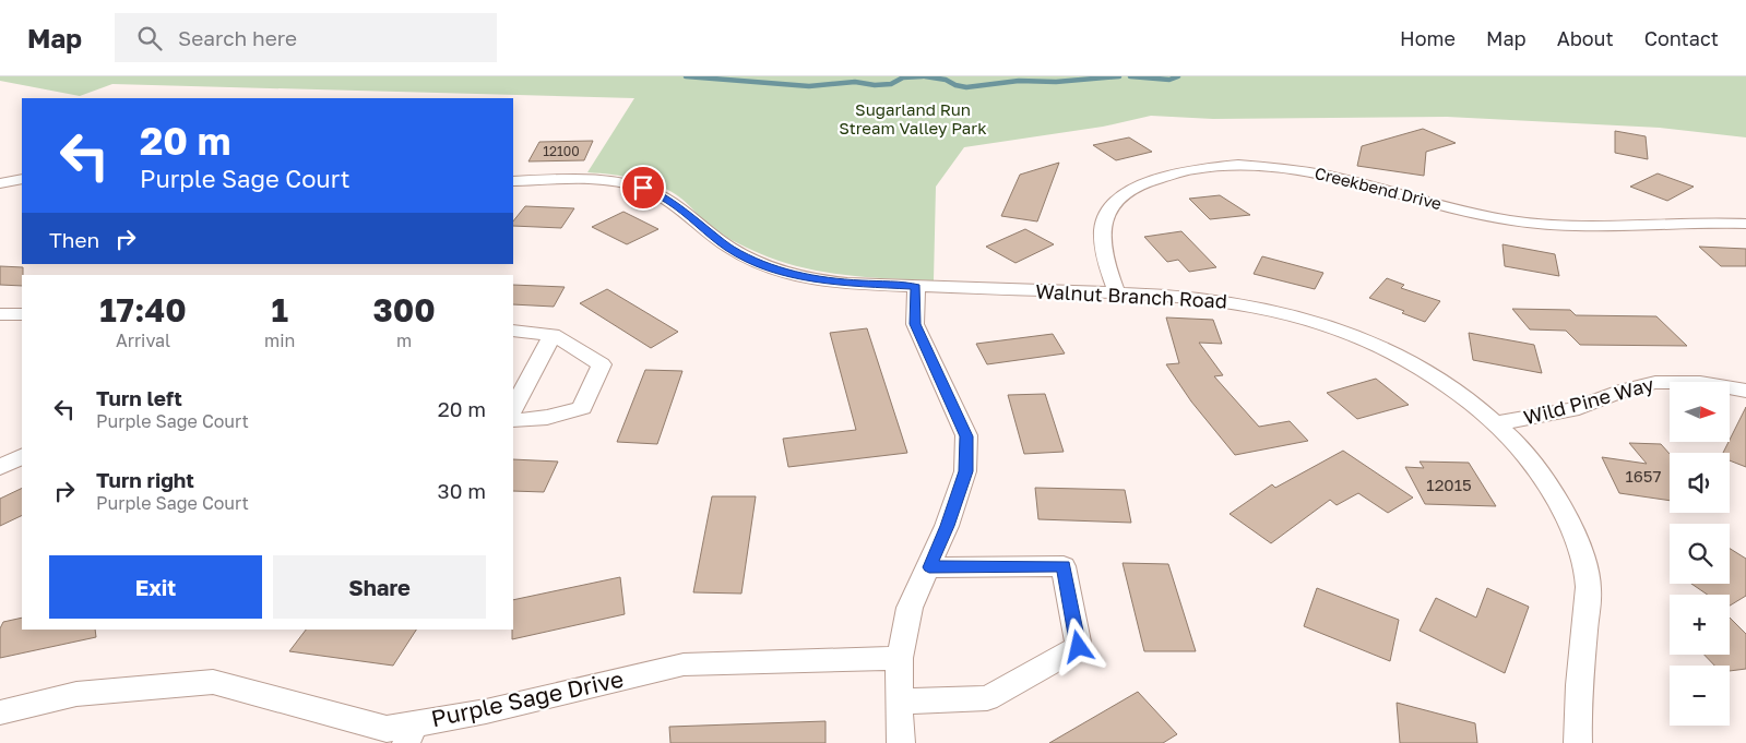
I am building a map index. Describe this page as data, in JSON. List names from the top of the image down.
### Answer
{
  "streets": {
    "street": [
      "Creekbend Drive",
      "Walnut Branch Road",
      "Wild Pine Way",
      "Purple Sage Drive"
    ]
  },
  "crossings": [
    ["Creekbend Drive", "Walnut Branch Road"],
    ["Walnut Branch Road", "Wild Pine Way"]
  ],
  "parks": ["Sugarland Run Stream Valley Park"],
  "house_numbers": ["12100", "1657", "12015"],
  "north": "right",
  "page": {
    "header": "Map",
    "search": "Search here",
    "nav": [
      "Home",
      "Map",
      "About",
      "Contact"
    ],
    "turn": ["20 m", "Purple Sage Court"],
    "then": "Then",
    "eta": [
      "17:40",
      "Arrival",
      "1",
      "min",
      "300",
      "m"
    ],
    "list": [
      {
        "name": "Turn left",
        "note": "Purple Sage Court",
        "value": "20 m"
      },
      {
        "name": "Turn right",
        "note": "Purple Sage Court",
        "value": "30 m"
      }
    ],
    "map_buttons": ["+", "−"],
    "buttons": ["Exit", "Share"]
  }
}
